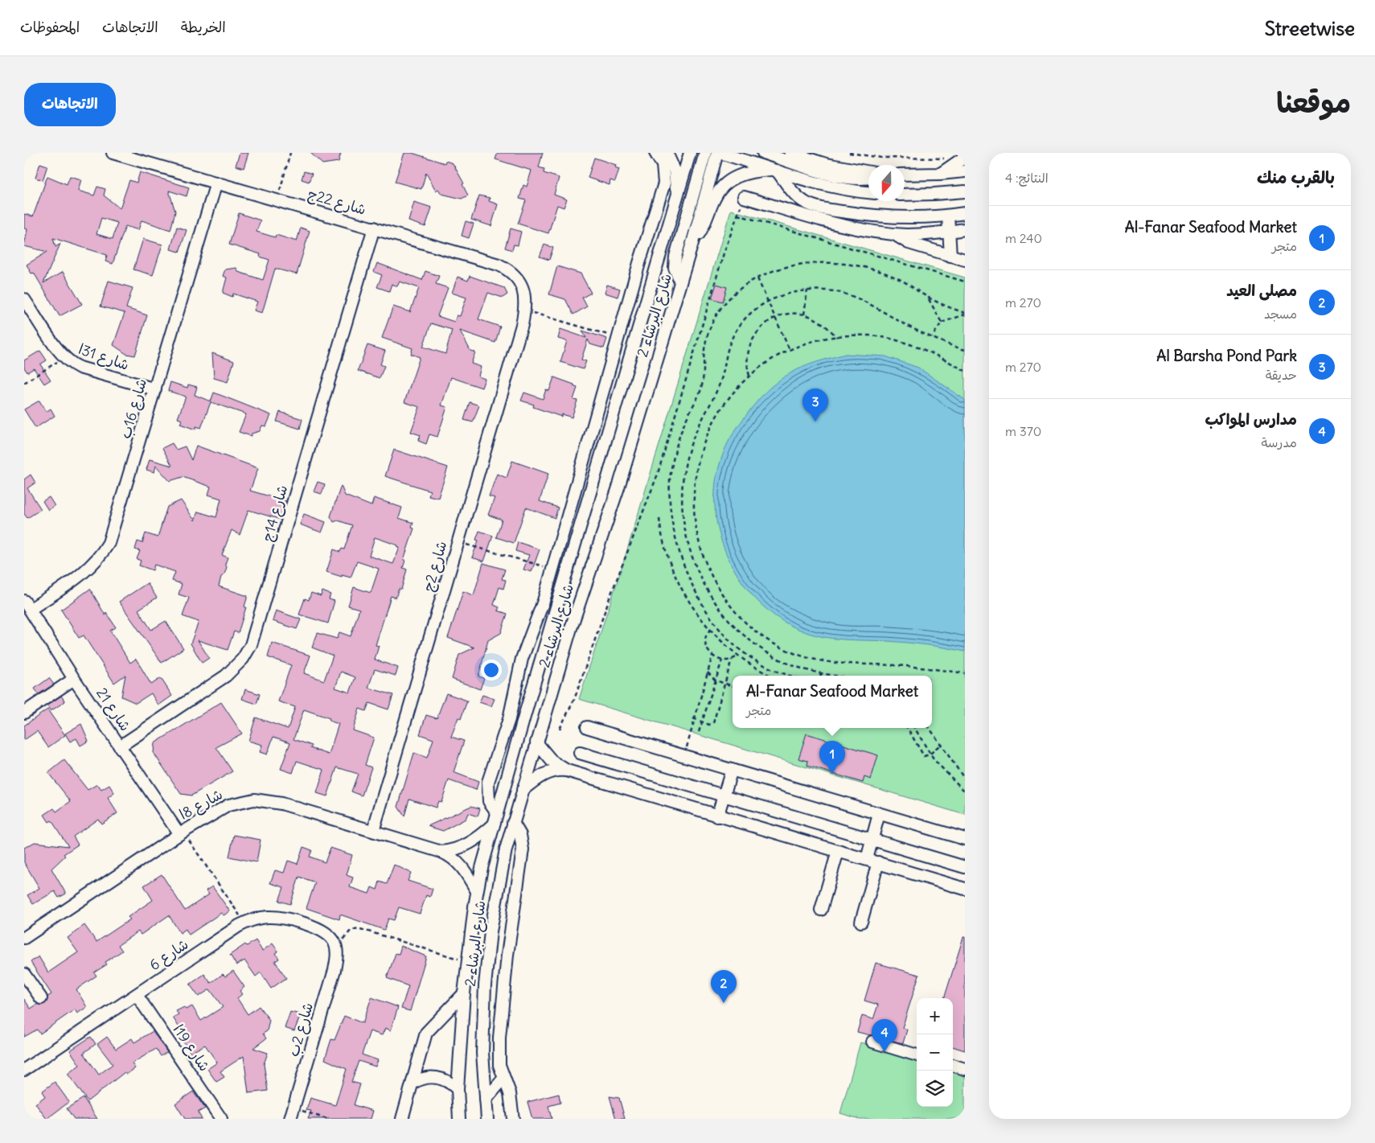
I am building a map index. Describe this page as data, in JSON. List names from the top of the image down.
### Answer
{
  "streets": {
    "street": [
      "شارع 22ج",
      "شارع البرشاء 2",
      "شارع 31ا",
      "شارع 16ب",
      "شارع 14ج",
      "شارع 2ج",
      "شارع 21",
      "شارع 8ا",
      "شارع 6",
      "شارع 2ب",
      "شارع 19ا"
    ]
  },
  "crossings": [
    ["شارع 22ج", "شارع 16ب"],
    ["شارع 22ج", "شارع 14ج"],
    ["شارع 22ج", "شارع 2ج"],
    ["شارع البرشاء 2", "شارع 8ا"],
    ["شارع 31ا", "شارع 16ب"],
    ["شارع 16ب", "شارع 21"],
    ["شارع 14ج", "شارع 21"],
    ["شارع 2ج", "شارع 8ا"],
    ["شارع 21", "شارع 8ا"],
    ["شارع 6", "شارع 2ب"],
    ["شارع 6", "شارع 19ا"]
  ],
  "north": "bottom",
  "page": {
    "header": "Streetwise",
    "nav": ["الخريطة", "الاتجاهات", "المحفوظات"],
    "title": "موقعنا",
    "buttons": "الاتجاهات",
    "heading": ["بالقرب منك", "النتائج: 4"],
    "list": [
      {
        "mark": "1",
        "name": "Al-Fanar Seafood Market",
        "note": "متجر",
        "value": "240 m"
      },
      {
        "mark": "2",
        "name": "مصلى العيد",
        "note": "مسجد",
        "value": "270 m"
      },
      {
        "mark": "3",
        "name": "Al Barsha Pond Park",
        "note": "حديقة",
        "value": "270 m"
      },
      {
        "mark": "4",
        "name": "مدارس المواكب",
        "note": "مدرسة",
        "value": "370 m"
      }
    ],
    "pins": [
      "3",
      "1",
      "2",
      "4"
    ],
    "popup": ["Al-Fanar Seafood Market", "متجر"],
    "map_buttons": ["+", "−"]
  }
}
